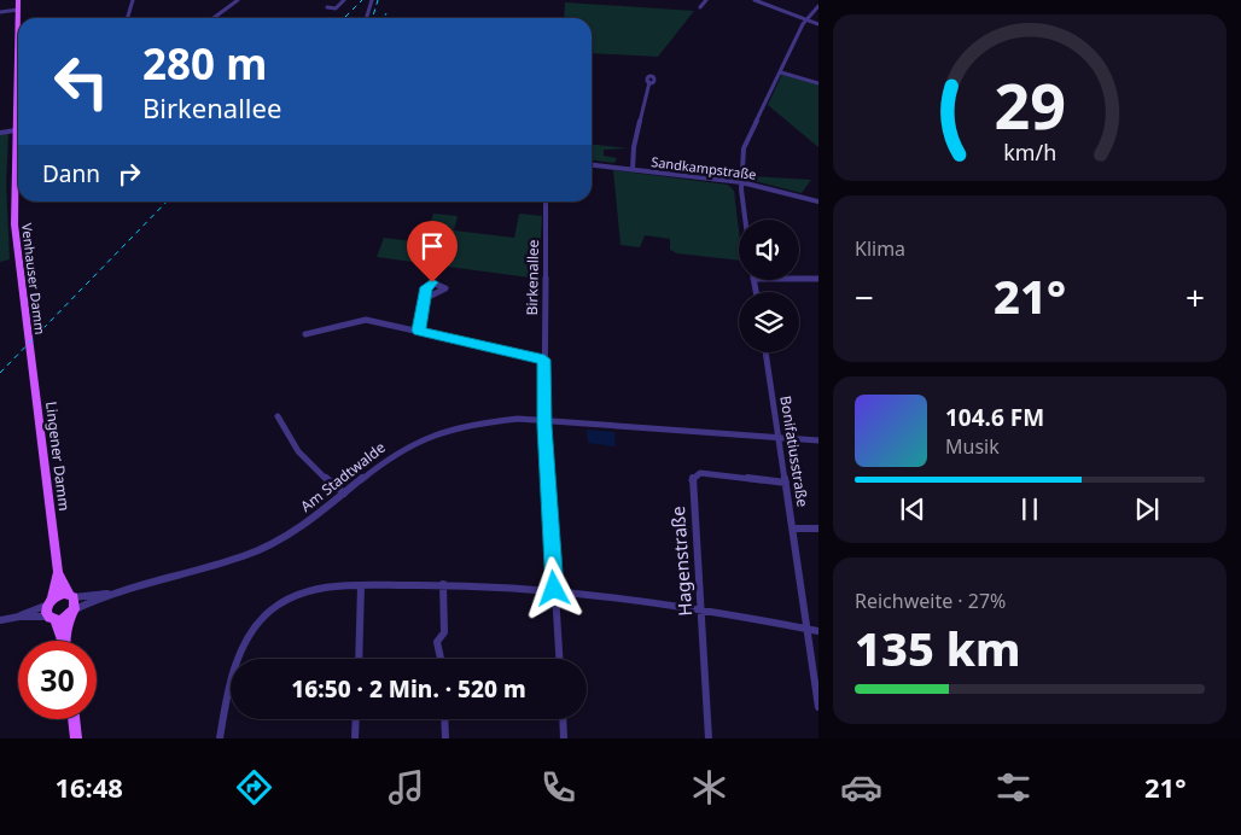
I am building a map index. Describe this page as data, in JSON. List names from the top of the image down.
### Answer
{
  "streets": {
    "main road": ["Venhauser Damm", "Lingener Damm"],
    "street": [
      "Sandkampstraße",
      "Birkenallee",
      "Bonifatiusstraße",
      "Am Stadtwalde",
      "Hagenstraße"
    ]
  },
  "crossings": [
    ["Birkenallee", "Am Stadtwalde"],
    ["Venhauser Damm", "Lingener Damm"],
    ["Bonifatiusstraße", "Am Stadtwalde"],
    ["Bonifatiusstraße", "Hagenstraße"],
    ["Lingener Damm", "Am Stadtwalde"]
  ],
  "page": {
    "turn": ["280 m", "Birkenallee"],
    "then": "Dann",
    "tile": [
      "Klima",
      ["Reichweite · 27%", "135 km"]
    ],
    "heat": ["−", "21°", "+"],
    "song": ["104.6 FM", "Musik"],
    "limit": "30",
    "trip": "16:50 · 2 Min. · 520 m",
    "tabs": ["16:48", "21°"],
    "gauge": ["29", "km/h"]
  }
}
